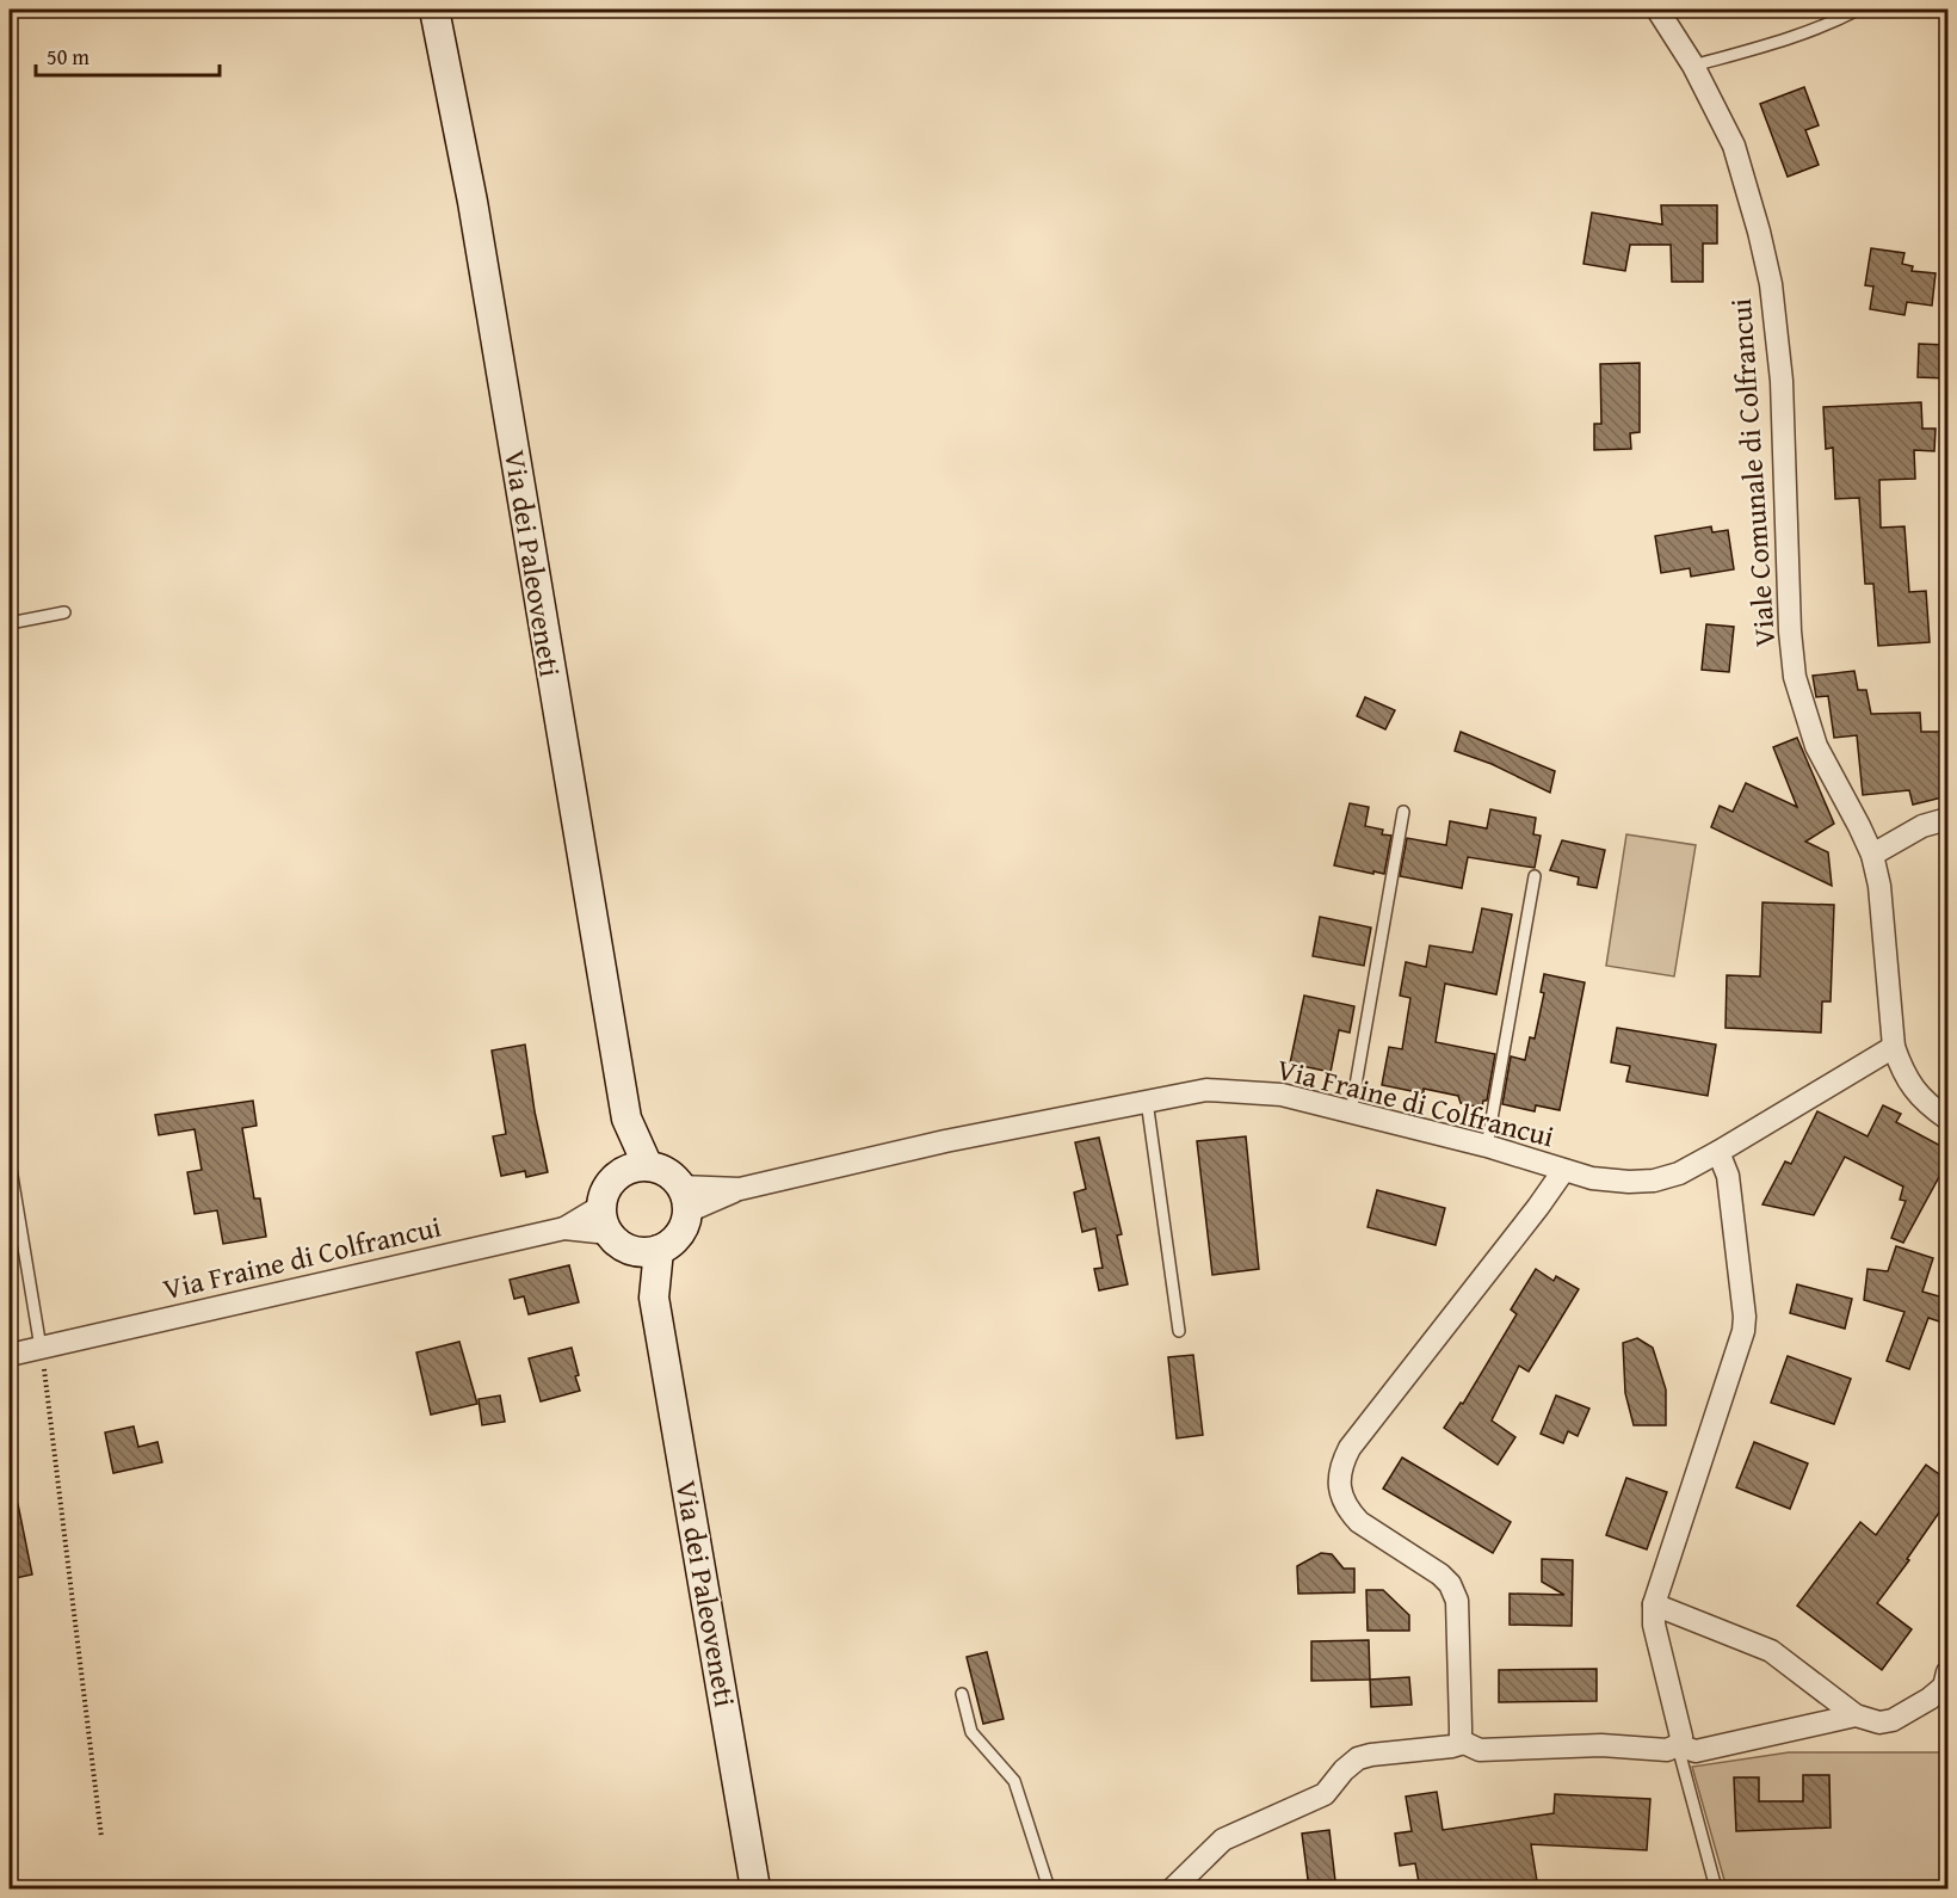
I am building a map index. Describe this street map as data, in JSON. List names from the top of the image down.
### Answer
{
  "streets": {
    "main road": ["Via dei Paleoveneti"],
    "street": ["Viale Comunale di Colfrancui", "Via Fraine di Colfrancui"]
  },
  "crossings": [
    ["Viale Comunale di Colfrancui", "Via Fraine di Colfrancui"],
    ["Via dei Paleoveneti", "Via Fraine di Colfrancui"]
  ],
  "scale_bar": "50 m"
}
